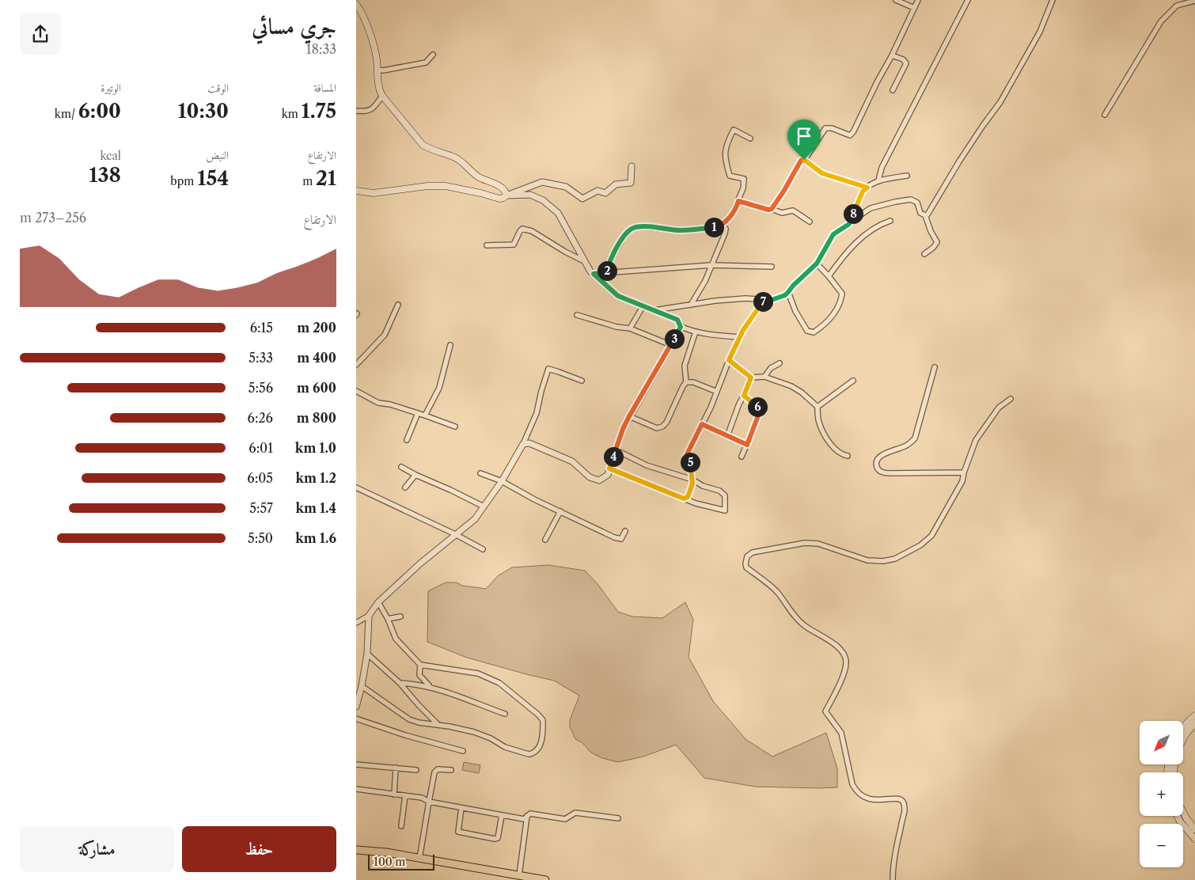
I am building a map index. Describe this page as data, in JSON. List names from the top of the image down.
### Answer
{
  "scale_bar": "100 m",
  "north": "bottom left",
  "page": {
    "heading": ["جري مسائي", "18:33"],
    "stats": [
      ["المسافة", "1.75 km"],
      ["الوقت", "10:30"],
      ["الوتيرة", "6:00 /km"],
      ["الارتفاع", "21 m"],
      ["النبض", "154 bpm"],
      ["kcal", "138"]
    ],
    "chart": ["الارتفاع", "256–273 m"],
    "pins": [
      "8",
      "1",
      "2",
      "7",
      "3",
      "6",
      "4",
      "5"
    ],
    "list": [
      {
        "name": "200 m",
        "note": "6:15"
      },
      {
        "name": "400 m",
        "note": "5:33"
      },
      {
        "name": "600 m",
        "note": "5:56"
      },
      {
        "name": "800 m",
        "note": "6:26"
      },
      {
        "name": "1.0 km",
        "note": "6:01"
      },
      {
        "name": "1.2 km",
        "note": "6:05"
      },
      {
        "name": "1.4 km",
        "note": "5:57"
      },
      {
        "name": "1.6 km",
        "note": "5:50"
      }
    ],
    "map_buttons": ["+", "−"],
    "buttons": ["حفظ", "مشاركة"],
    "scale": "100 m"
  }
}
